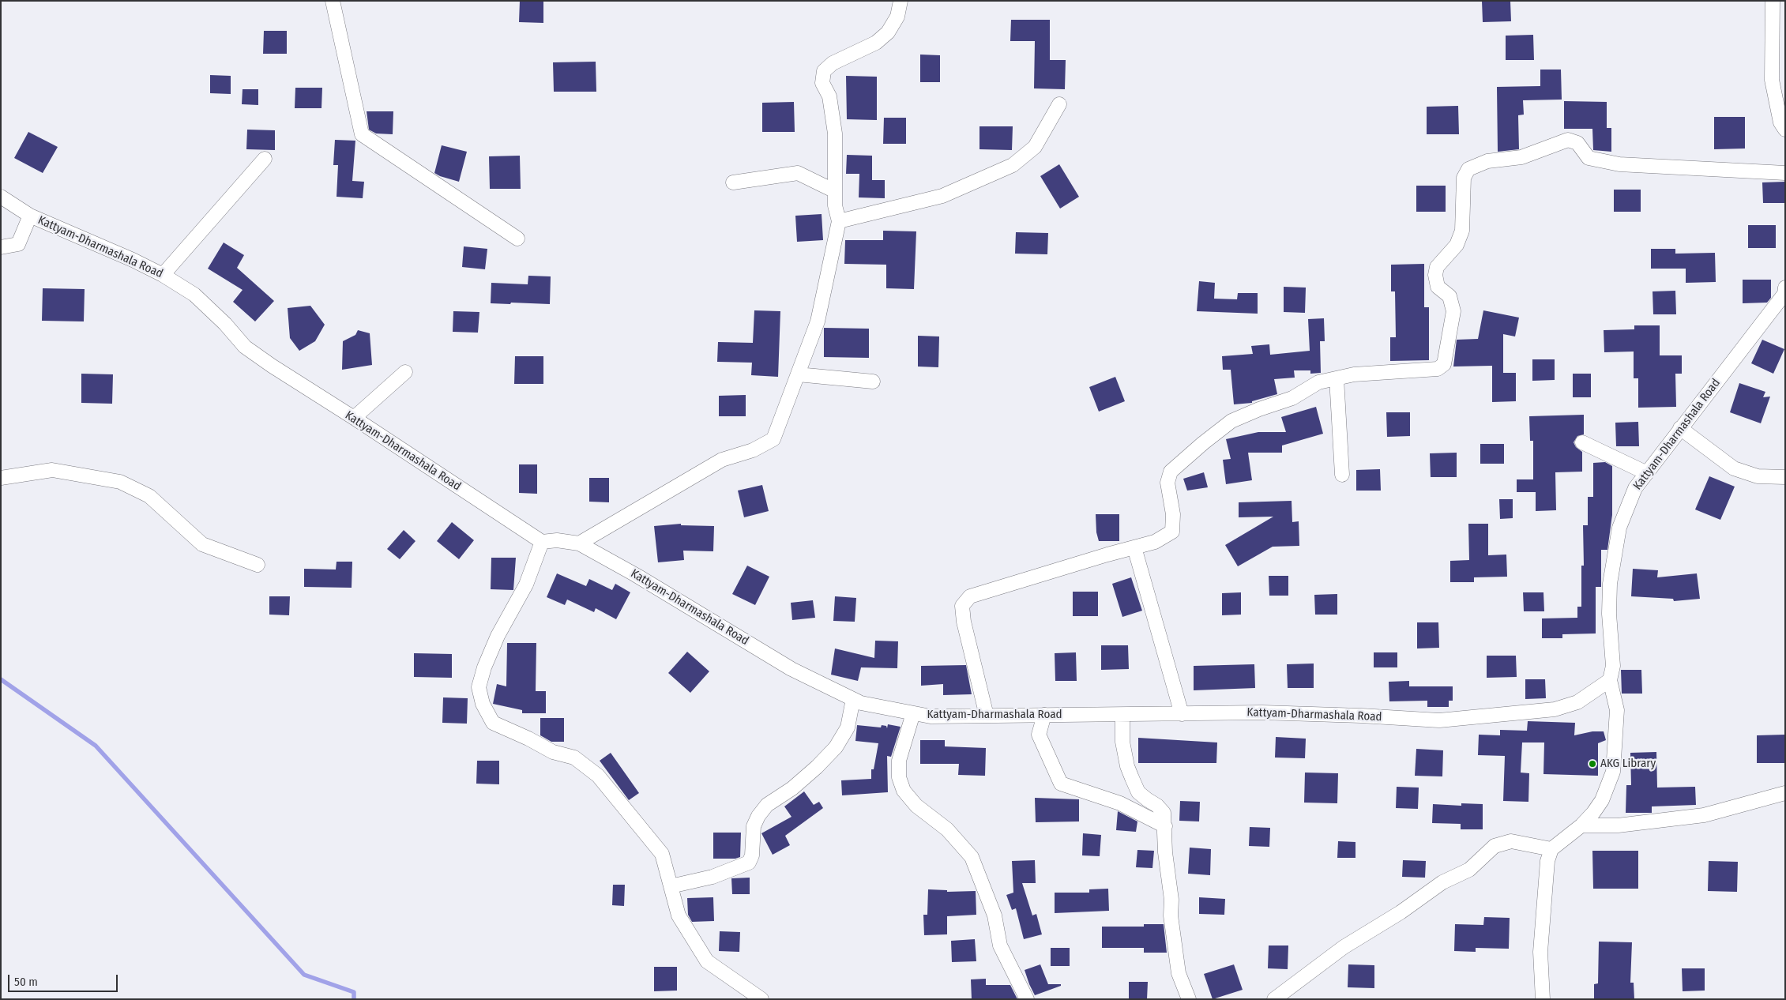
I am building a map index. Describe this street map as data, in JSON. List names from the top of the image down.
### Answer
{
  "streets": {
    "street": ["Kattyam-Dharmashala Road"]
  },
  "places": ["AKG Library"],
  "scale_bar": "50 m"
}
